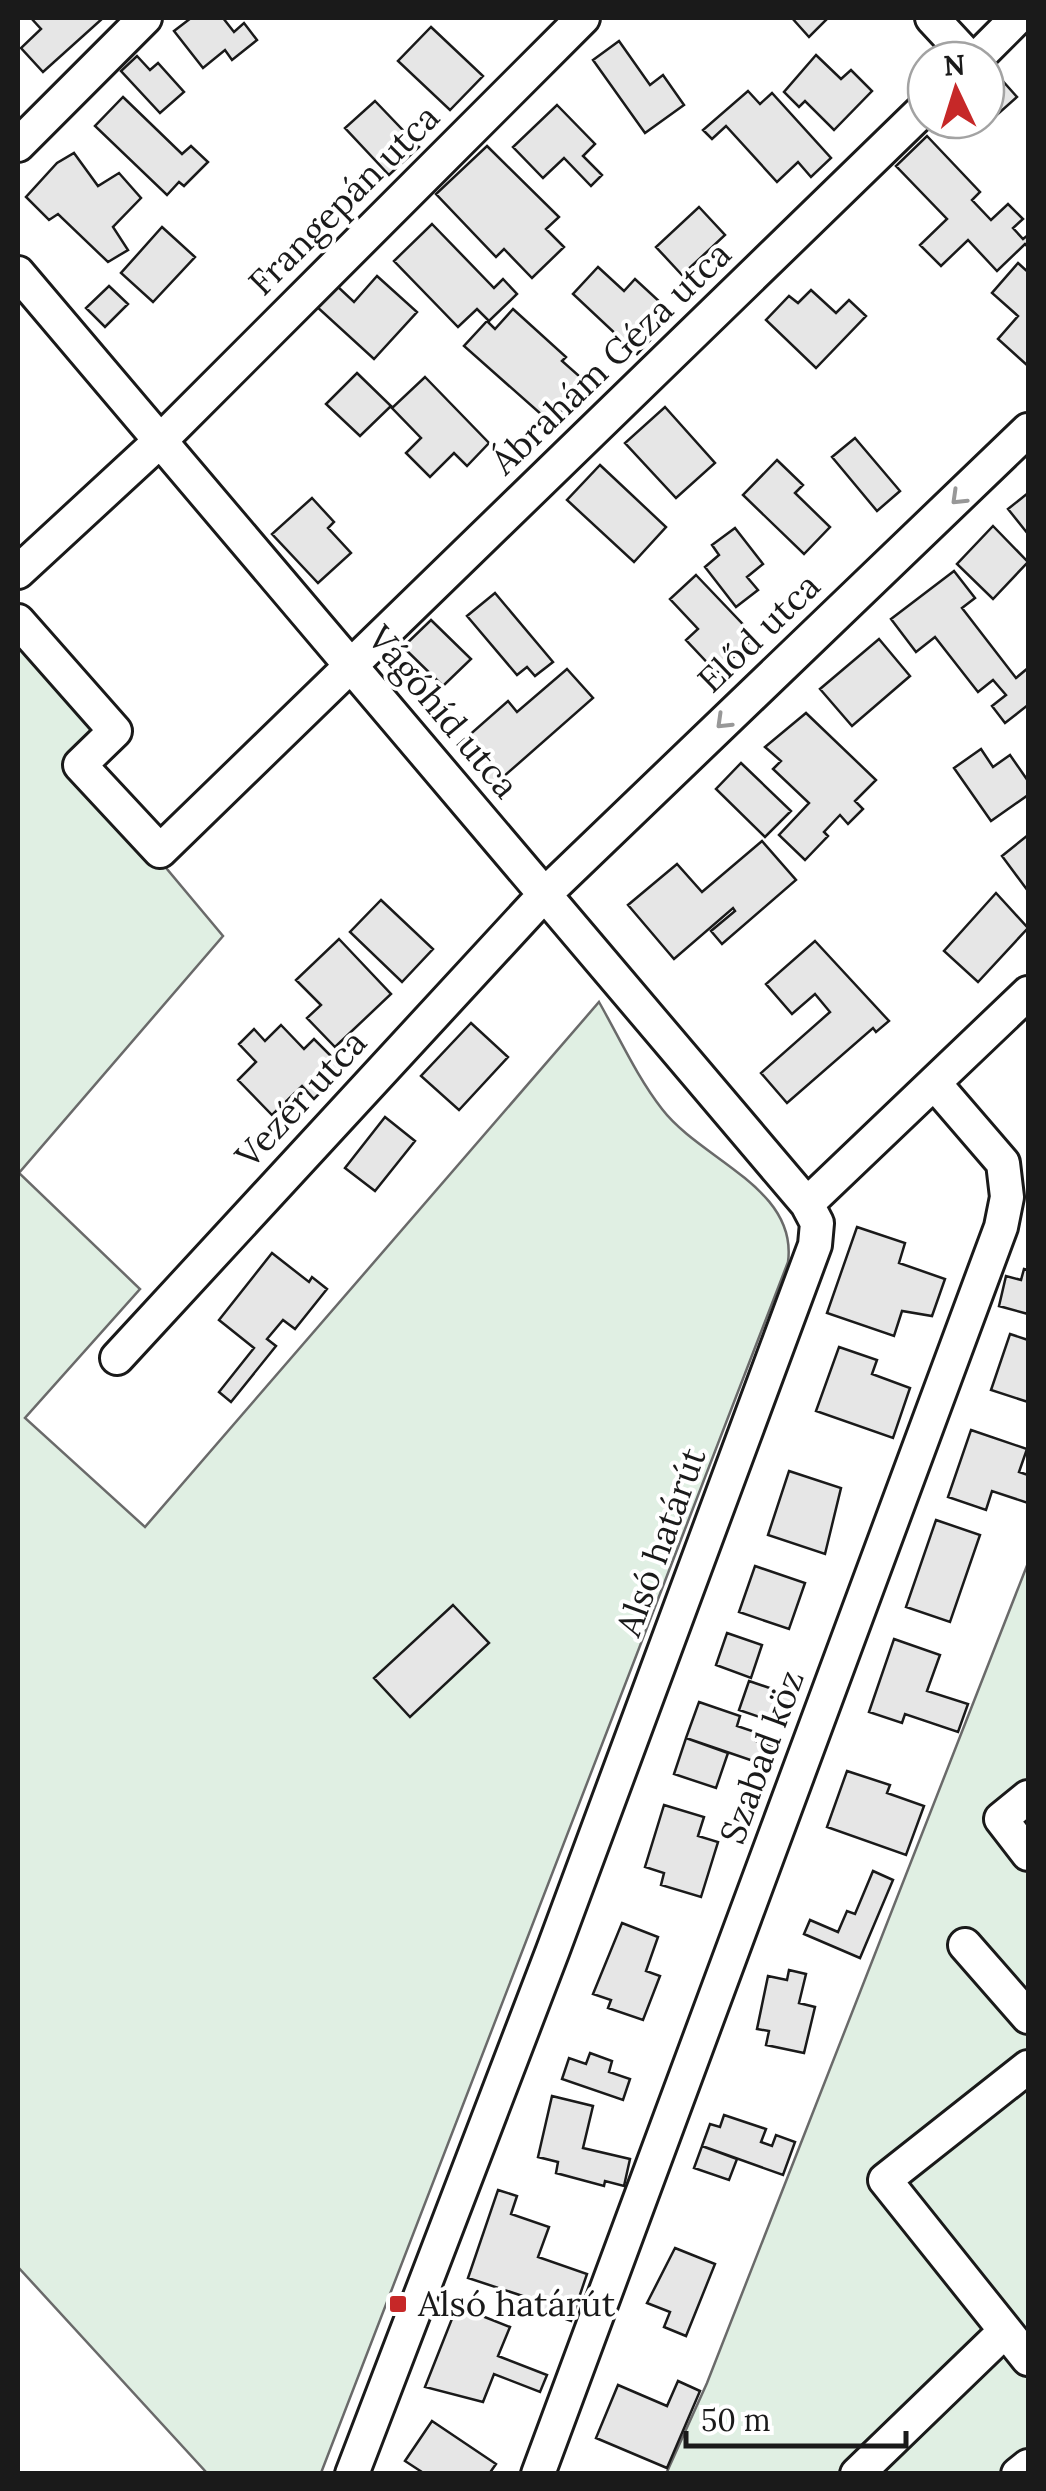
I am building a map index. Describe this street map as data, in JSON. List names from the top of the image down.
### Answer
{
  "streets": {
    "street": [
      "Frangepán utca",
      "Ábrahám Géza utca",
      "Előd utca",
      "Vágóhíd utca",
      "Vezér utca",
      "Alsó határút",
      "Szabad köz"
    ]
  },
  "crossings": [
    ["Frangepán utca", "Vágóhíd utca"],
    ["Ábrahám Géza utca", "Vágóhíd utca"],
    ["Előd utca", "Vágóhíd utca"],
    ["Előd utca", "Vezér utca"],
    ["Vágóhíd utca", "Vezér utca"],
    ["Vágóhíd utca", "Alsó határút"]
  ],
  "one_way": ["Előd utca"],
  "places": {
    "transit": ["Alsó határút"]
  },
  "scale_bar": "50 m",
  "north": "top"
}
